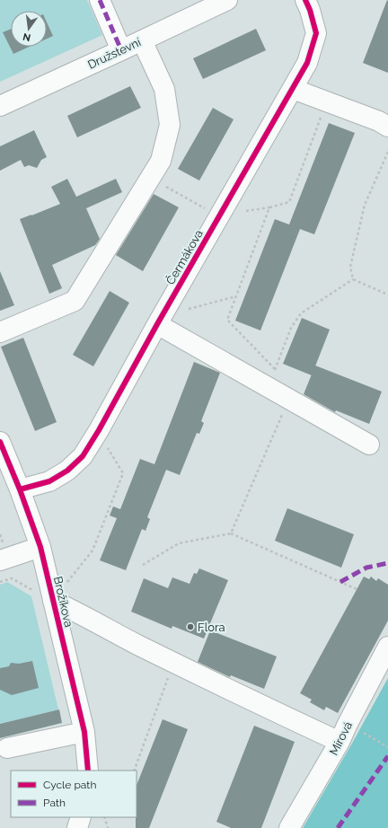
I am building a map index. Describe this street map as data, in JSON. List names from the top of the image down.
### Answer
{
  "streets": {
    "street": [
      "Družstevní",
      "Čermákova",
      "Brožíkova",
      "Mírová"
    ]
  },
  "crossings": [
    ["Čermákova", "Brožíkova"],
    ["Brožíkova", "Mírová"]
  ],
  "places": ["Flora"],
  "legend": ["Cycle path", "Path"],
  "north": "bottom"
}
